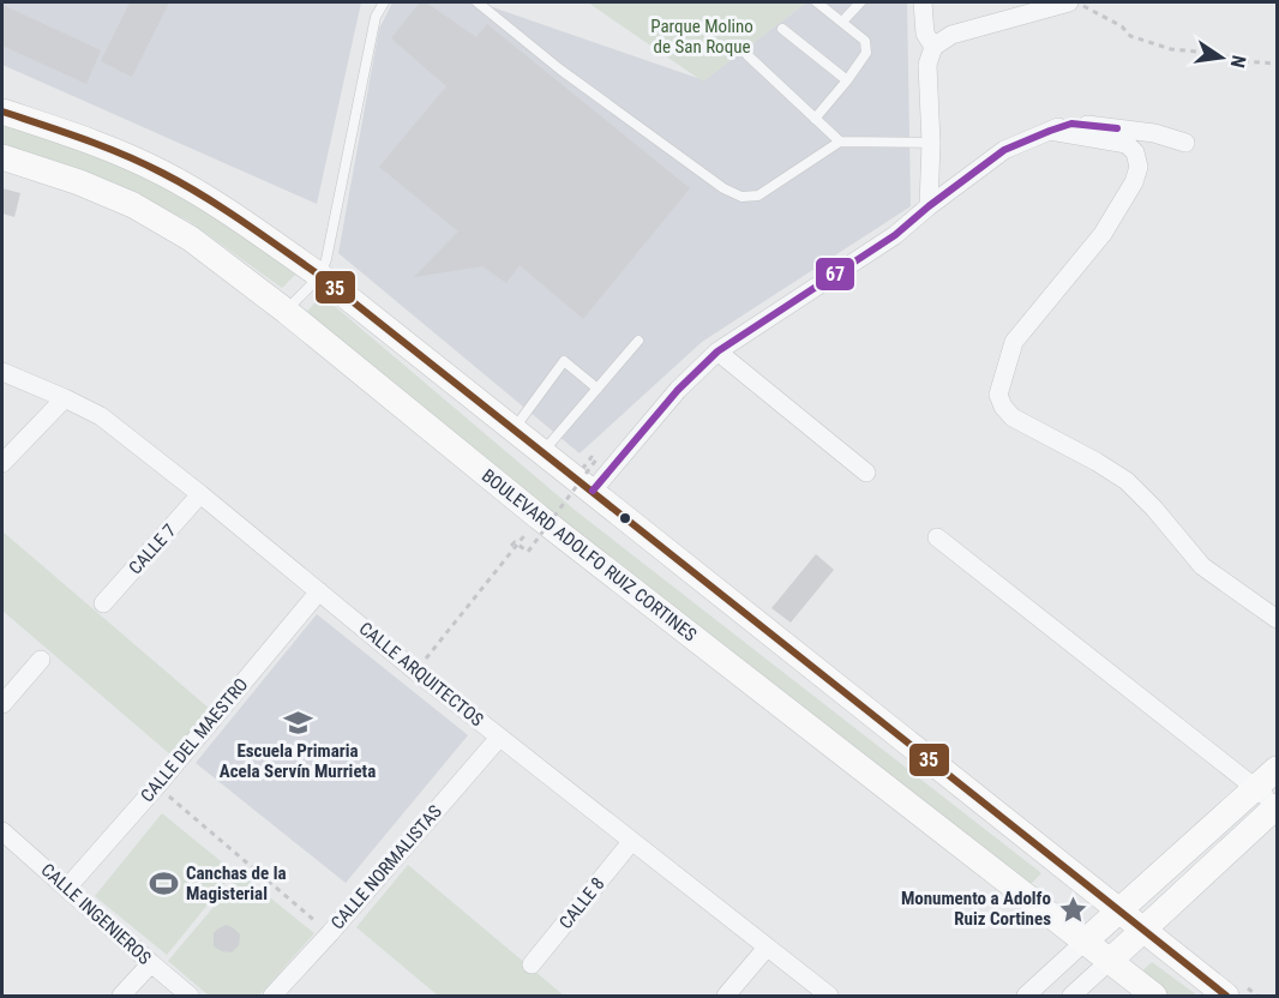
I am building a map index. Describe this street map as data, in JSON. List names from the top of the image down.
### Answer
{
  "streets": {
    "main road": ["BOULEVARD ADOLFO RUIZ CORTINES"],
    "street": [
      "CALLE 7",
      "CALLE ARQUITECTOS",
      "CALLE DEL MAESTRO",
      "CALLE NORMALISTAS",
      "CALLE 8",
      "CALLE INGENIEROS"
    ]
  },
  "crossings": [
    ["CALLE 7", "CALLE ARQUITECTOS"],
    ["CALLE ARQUITECTOS", "CALLE DEL MAESTRO"],
    ["CALLE ARQUITECTOS", "CALLE NORMALISTAS"],
    ["CALLE ARQUITECTOS", "CALLE 8"],
    ["CALLE DEL MAESTRO", "CALLE INGENIEROS"]
  ],
  "parks": ["Parque Molino de San Roque"],
  "places": {
    "school or university": ["Escuela Primaria Acela Servín Murrieta"],
    "sports": ["Canchas de la Magisterial"],
    "place": ["Monumento a Adolfo Ruiz Cortines"]
  },
  "lines": ["transit line 35", "transit line 67"],
  "north": "right"
}
